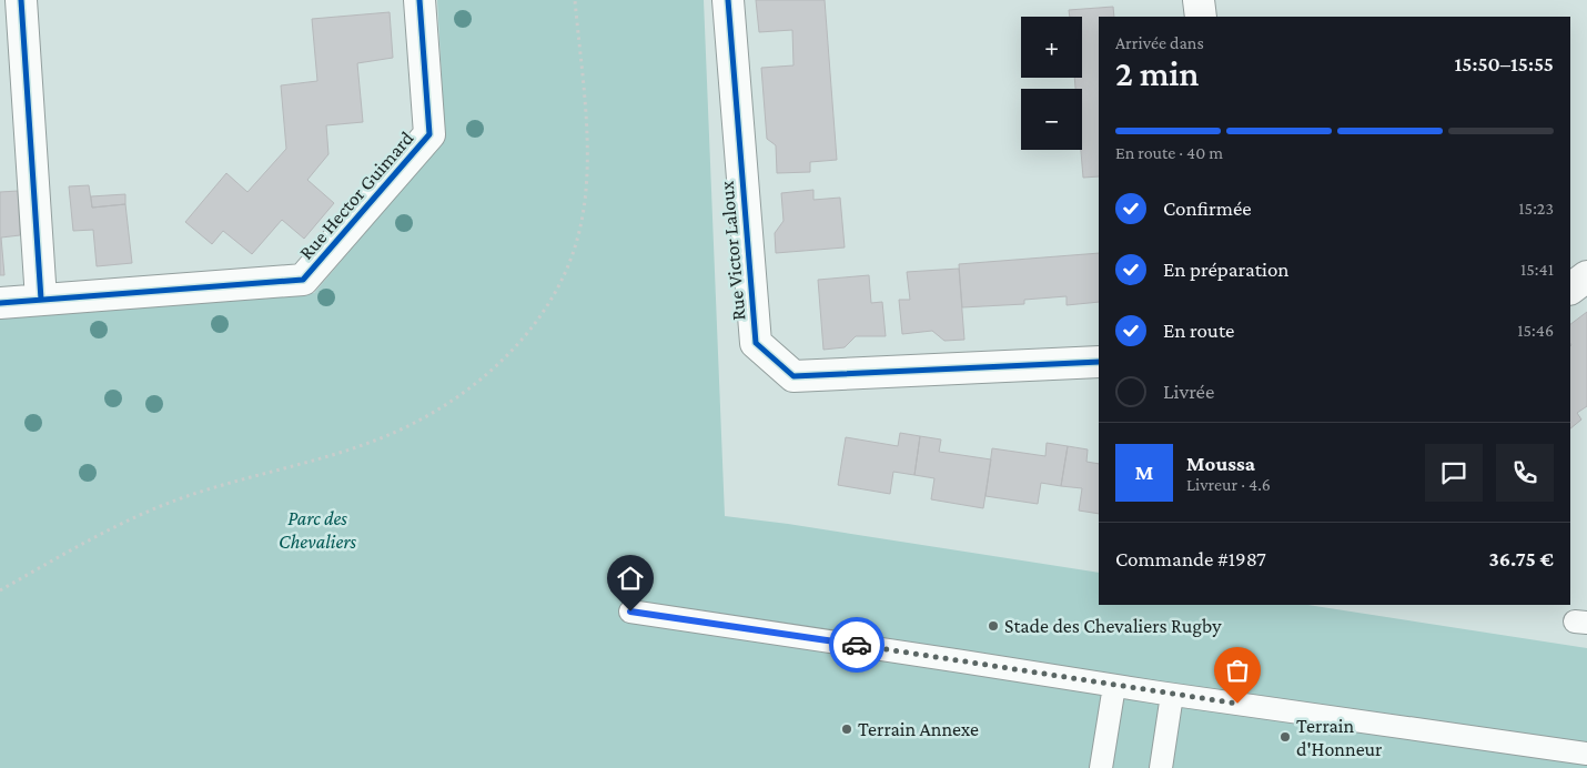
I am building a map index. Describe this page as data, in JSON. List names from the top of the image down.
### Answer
{
  "streets": {
    "street": ["Rue Hector Guimard", "Rue Victor Laloux"]
  },
  "parks": ["Parc des Chevaliers"],
  "places": ["Stade des Chevaliers Rugby", "Terrain Annexe", "Terrain d'Honneur"],
  "page": {
    "map_buttons": ["+", "−"],
    "heading": ["2 min", "Arrivée dans", "15:50–15:55"],
    "panel": [
      "Moussa",
      "Livreur · 4.6",
      "Commande #1987",
      "36.75 €"
    ],
    "bar": "En route · 40 m",
    "list": [
      ["Confirmée", "15:23"],
      ["En préparation", "15:41"],
      ["En route", "15:46"],
      "Livrée"
    ],
    "round": "M"
  }
}
